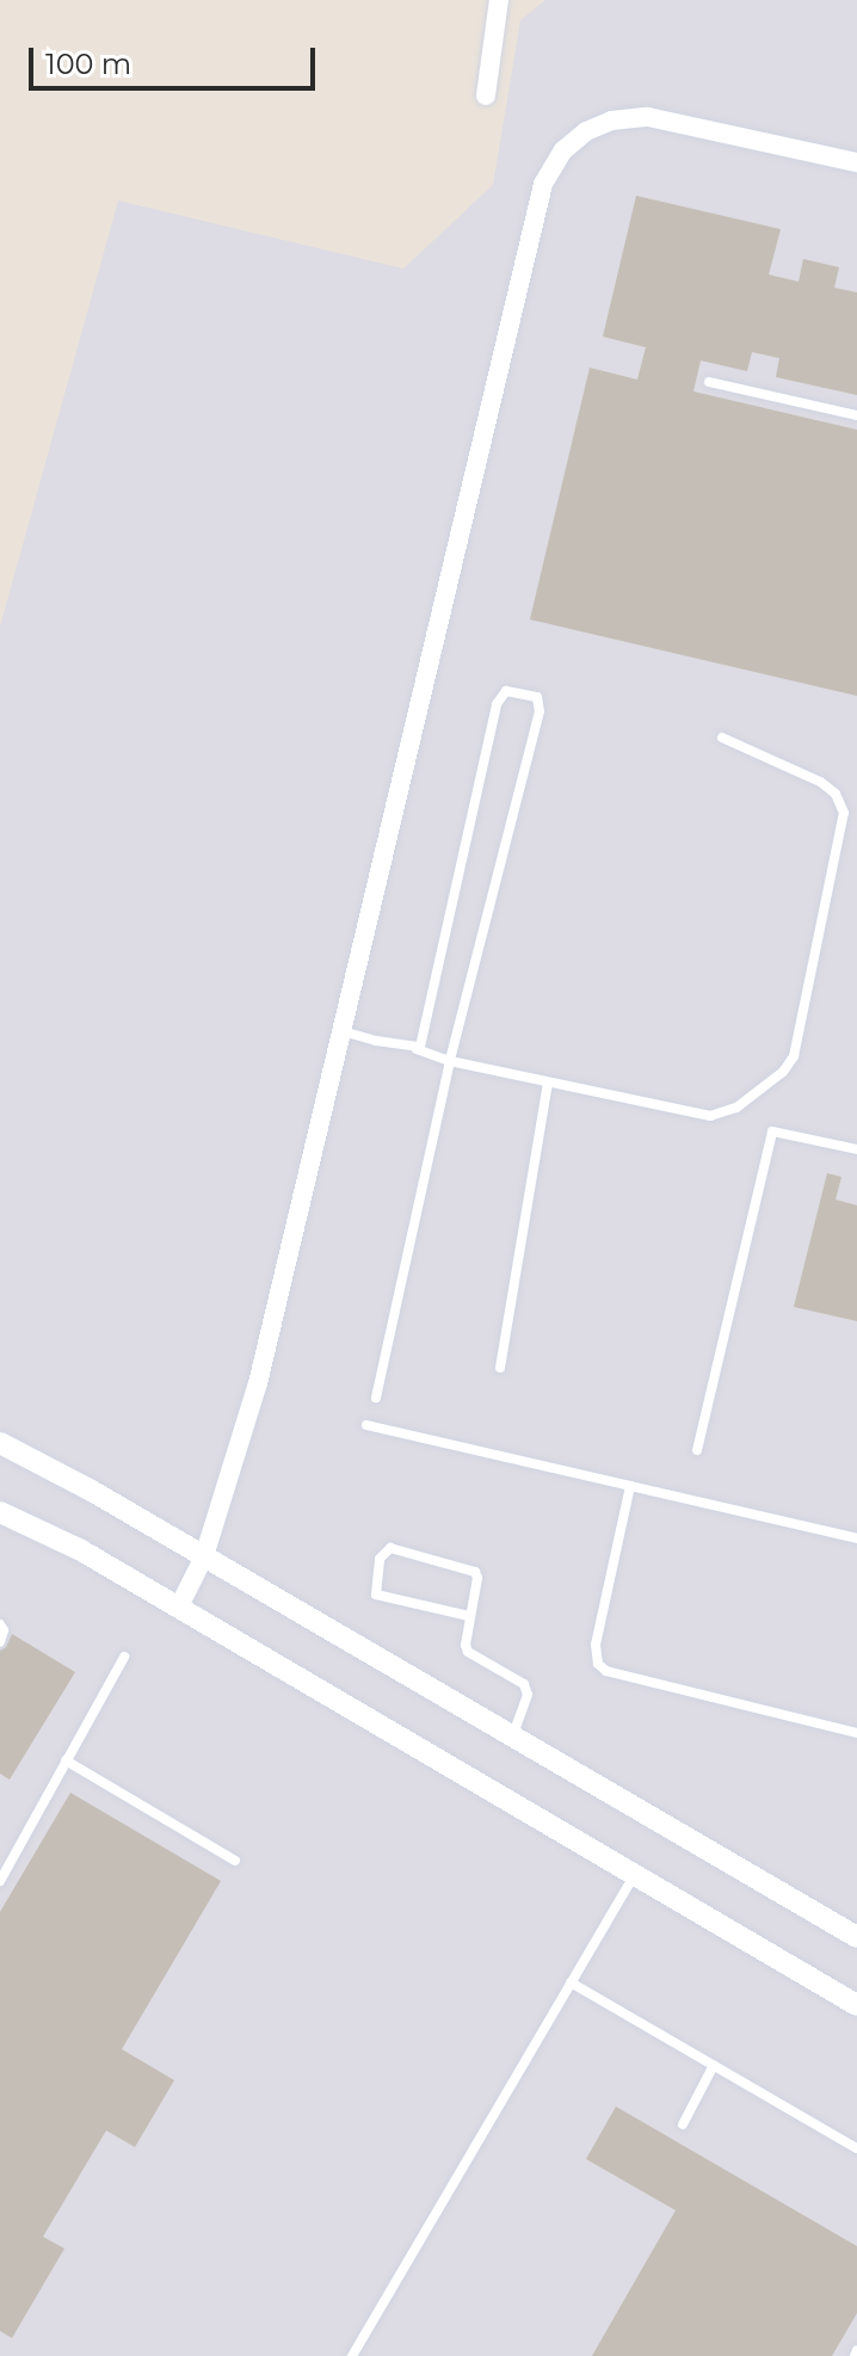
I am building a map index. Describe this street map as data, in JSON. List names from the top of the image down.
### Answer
{
  "scale_bar": "100 m"
}
